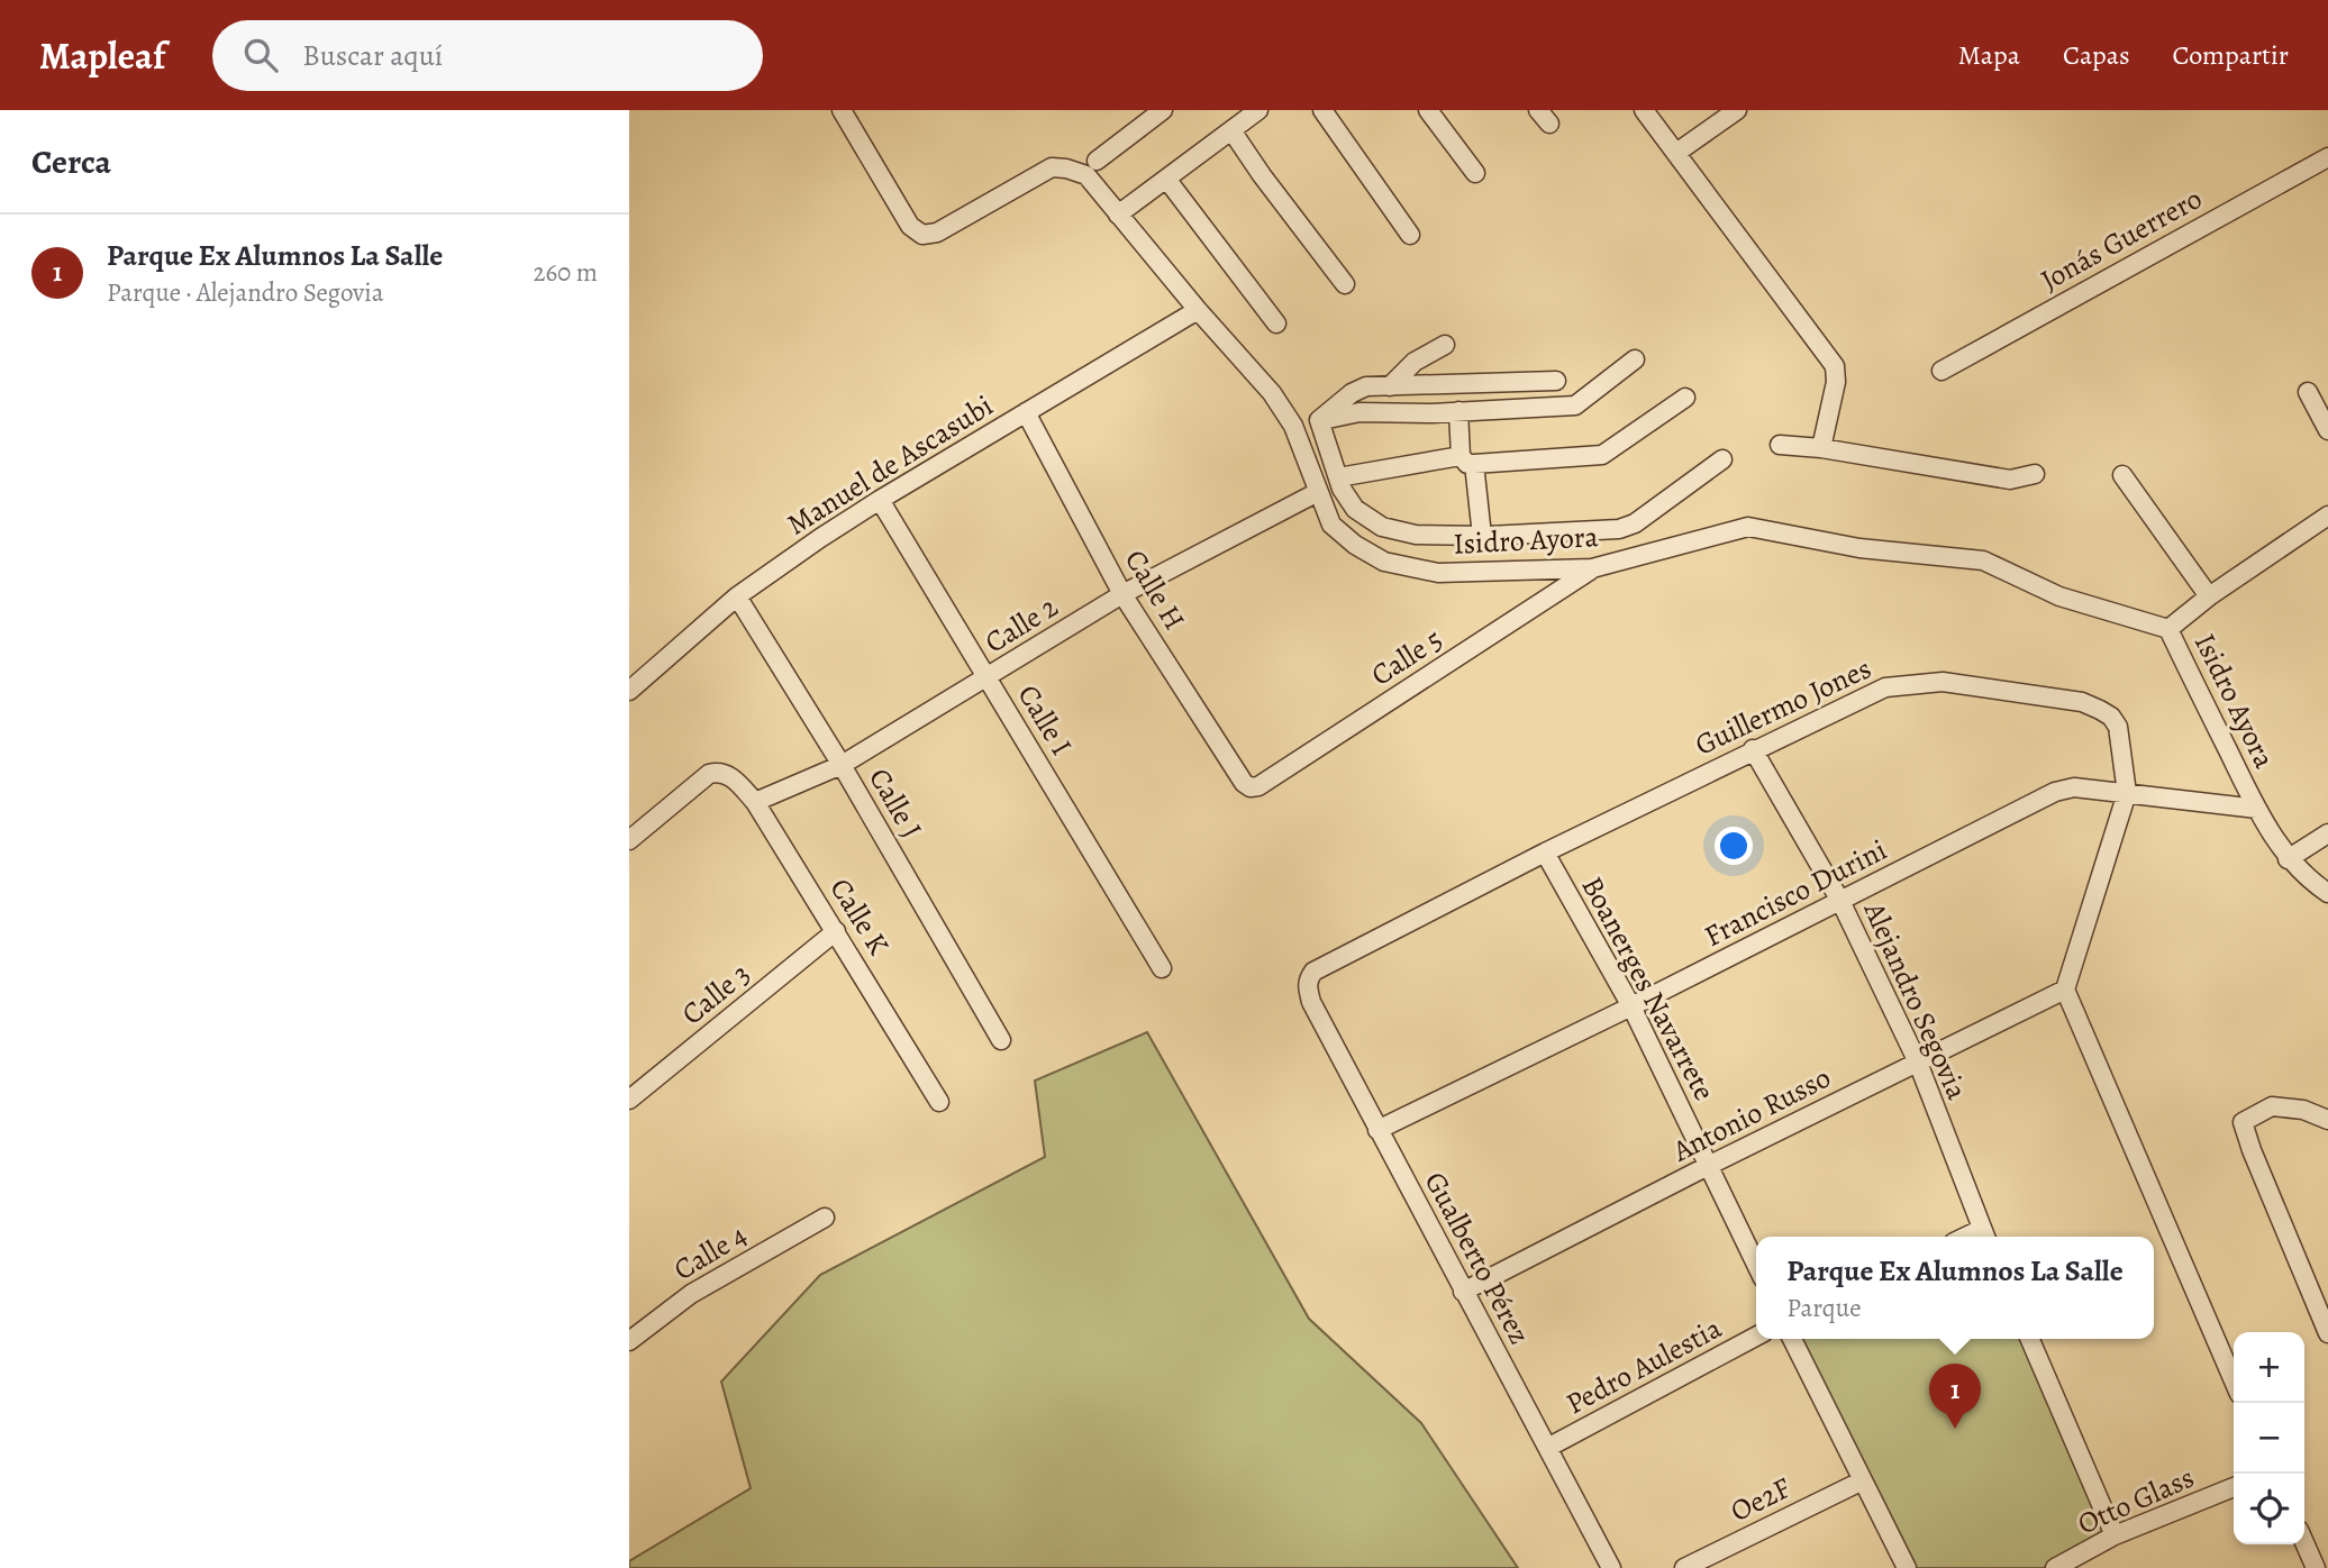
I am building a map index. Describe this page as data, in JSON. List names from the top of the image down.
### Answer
{
  "streets": {
    "street": [
      "Jonás Guerrero",
      "Manuel de Ascasubi",
      "Isidro Ayora",
      "Calle H",
      "Calle 2",
      "Calle 5",
      "Guillermo Jones",
      "Calle I",
      "Calle J",
      "Francisco Durini",
      "Calle K",
      "Boanerges Navarrete",
      "Calle 3",
      "Alejandro Segovia",
      "Antonio Russo",
      "Calle 4",
      "Gualberto Pérez",
      "Pedro Aulestia",
      "Oe2F",
      "Otto Glass"
    ]
  },
  "crossings": [
    ["Manuel de Ascasubi", "Isidro Ayora"],
    ["Manuel de Ascasubi", "Calle H"],
    ["Manuel de Ascasubi", "Calle I"],
    ["Manuel de Ascasubi", "Calle J"],
    ["Isidro Ayora", "Calle 2"],
    ["Isidro Ayora", "Calle 5"],
    ["Isidro Ayora", "Francisco Durini"],
    ["Calle H", "Calle 2"],
    ["Calle H", "Calle 5"],
    ["Calle 2", "Calle I"],
    ["Calle 2", "Calle J"],
    ["Calle 2", "Calle K"],
    ["Guillermo Jones", "Francisco Durini"],
    ["Guillermo Jones", "Boanerges Navarrete"],
    ["Guillermo Jones", "Alejandro Segovia"],
    ["Guillermo Jones", "Antonio Russo"],
    ["Guillermo Jones", "Gualberto Pérez"],
    ["Francisco Durini", "Boanerges Navarrete"],
    ["Francisco Durini", "Alejandro Segovia"],
    ["Francisco Durini", "Gualberto Pérez"],
    ["Calle K", "Calle 3"],
    ["Boanerges Navarrete", "Antonio Russo"],
    ["Alejandro Segovia", "Antonio Russo"],
    ["Antonio Russo", "Gualberto Pérez"],
    ["Gualberto Pérez", "Pedro Aulestia"]
  ],
  "page": {
    "header": "Mapleaf",
    "search": "Buscar aquí",
    "nav": ["Mapa", "Capas", "Compartir"],
    "heading": "Cerca",
    "list": [
      {
        "mark": "1",
        "name": "Parque Ex Alumnos La Salle",
        "note": "Parque · Alejandro Segovia",
        "value": "260 m"
      }
    ],
    "popup": ["Parque Ex Alumnos La Salle", "Parque"],
    "map_buttons": ["+", "−"],
    "pins": "1"
  }
}
